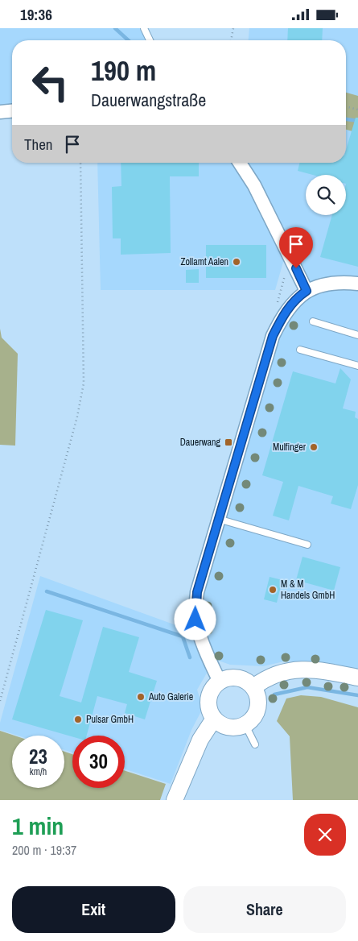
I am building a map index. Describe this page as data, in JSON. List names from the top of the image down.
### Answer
{
  "places": {
    "other": [
      "Zollamt Aalen",
      "Mulfinger",
      "M & M Handels GmbH",
      "Auto Galerie",
      "Pulsar GmbH"
    ],
    "transit": ["Dauerwang"]
  },
  "page": {
    "status": "19:36",
    "turn": ["190 m", "Dauerwangstraße"],
    "then": "Then",
    "speed": "23 km/h",
    "limit": "30",
    "heading": ["1 min", "200 m · 19:37"],
    "buttons": ["Exit", "Share"]
  }
}
